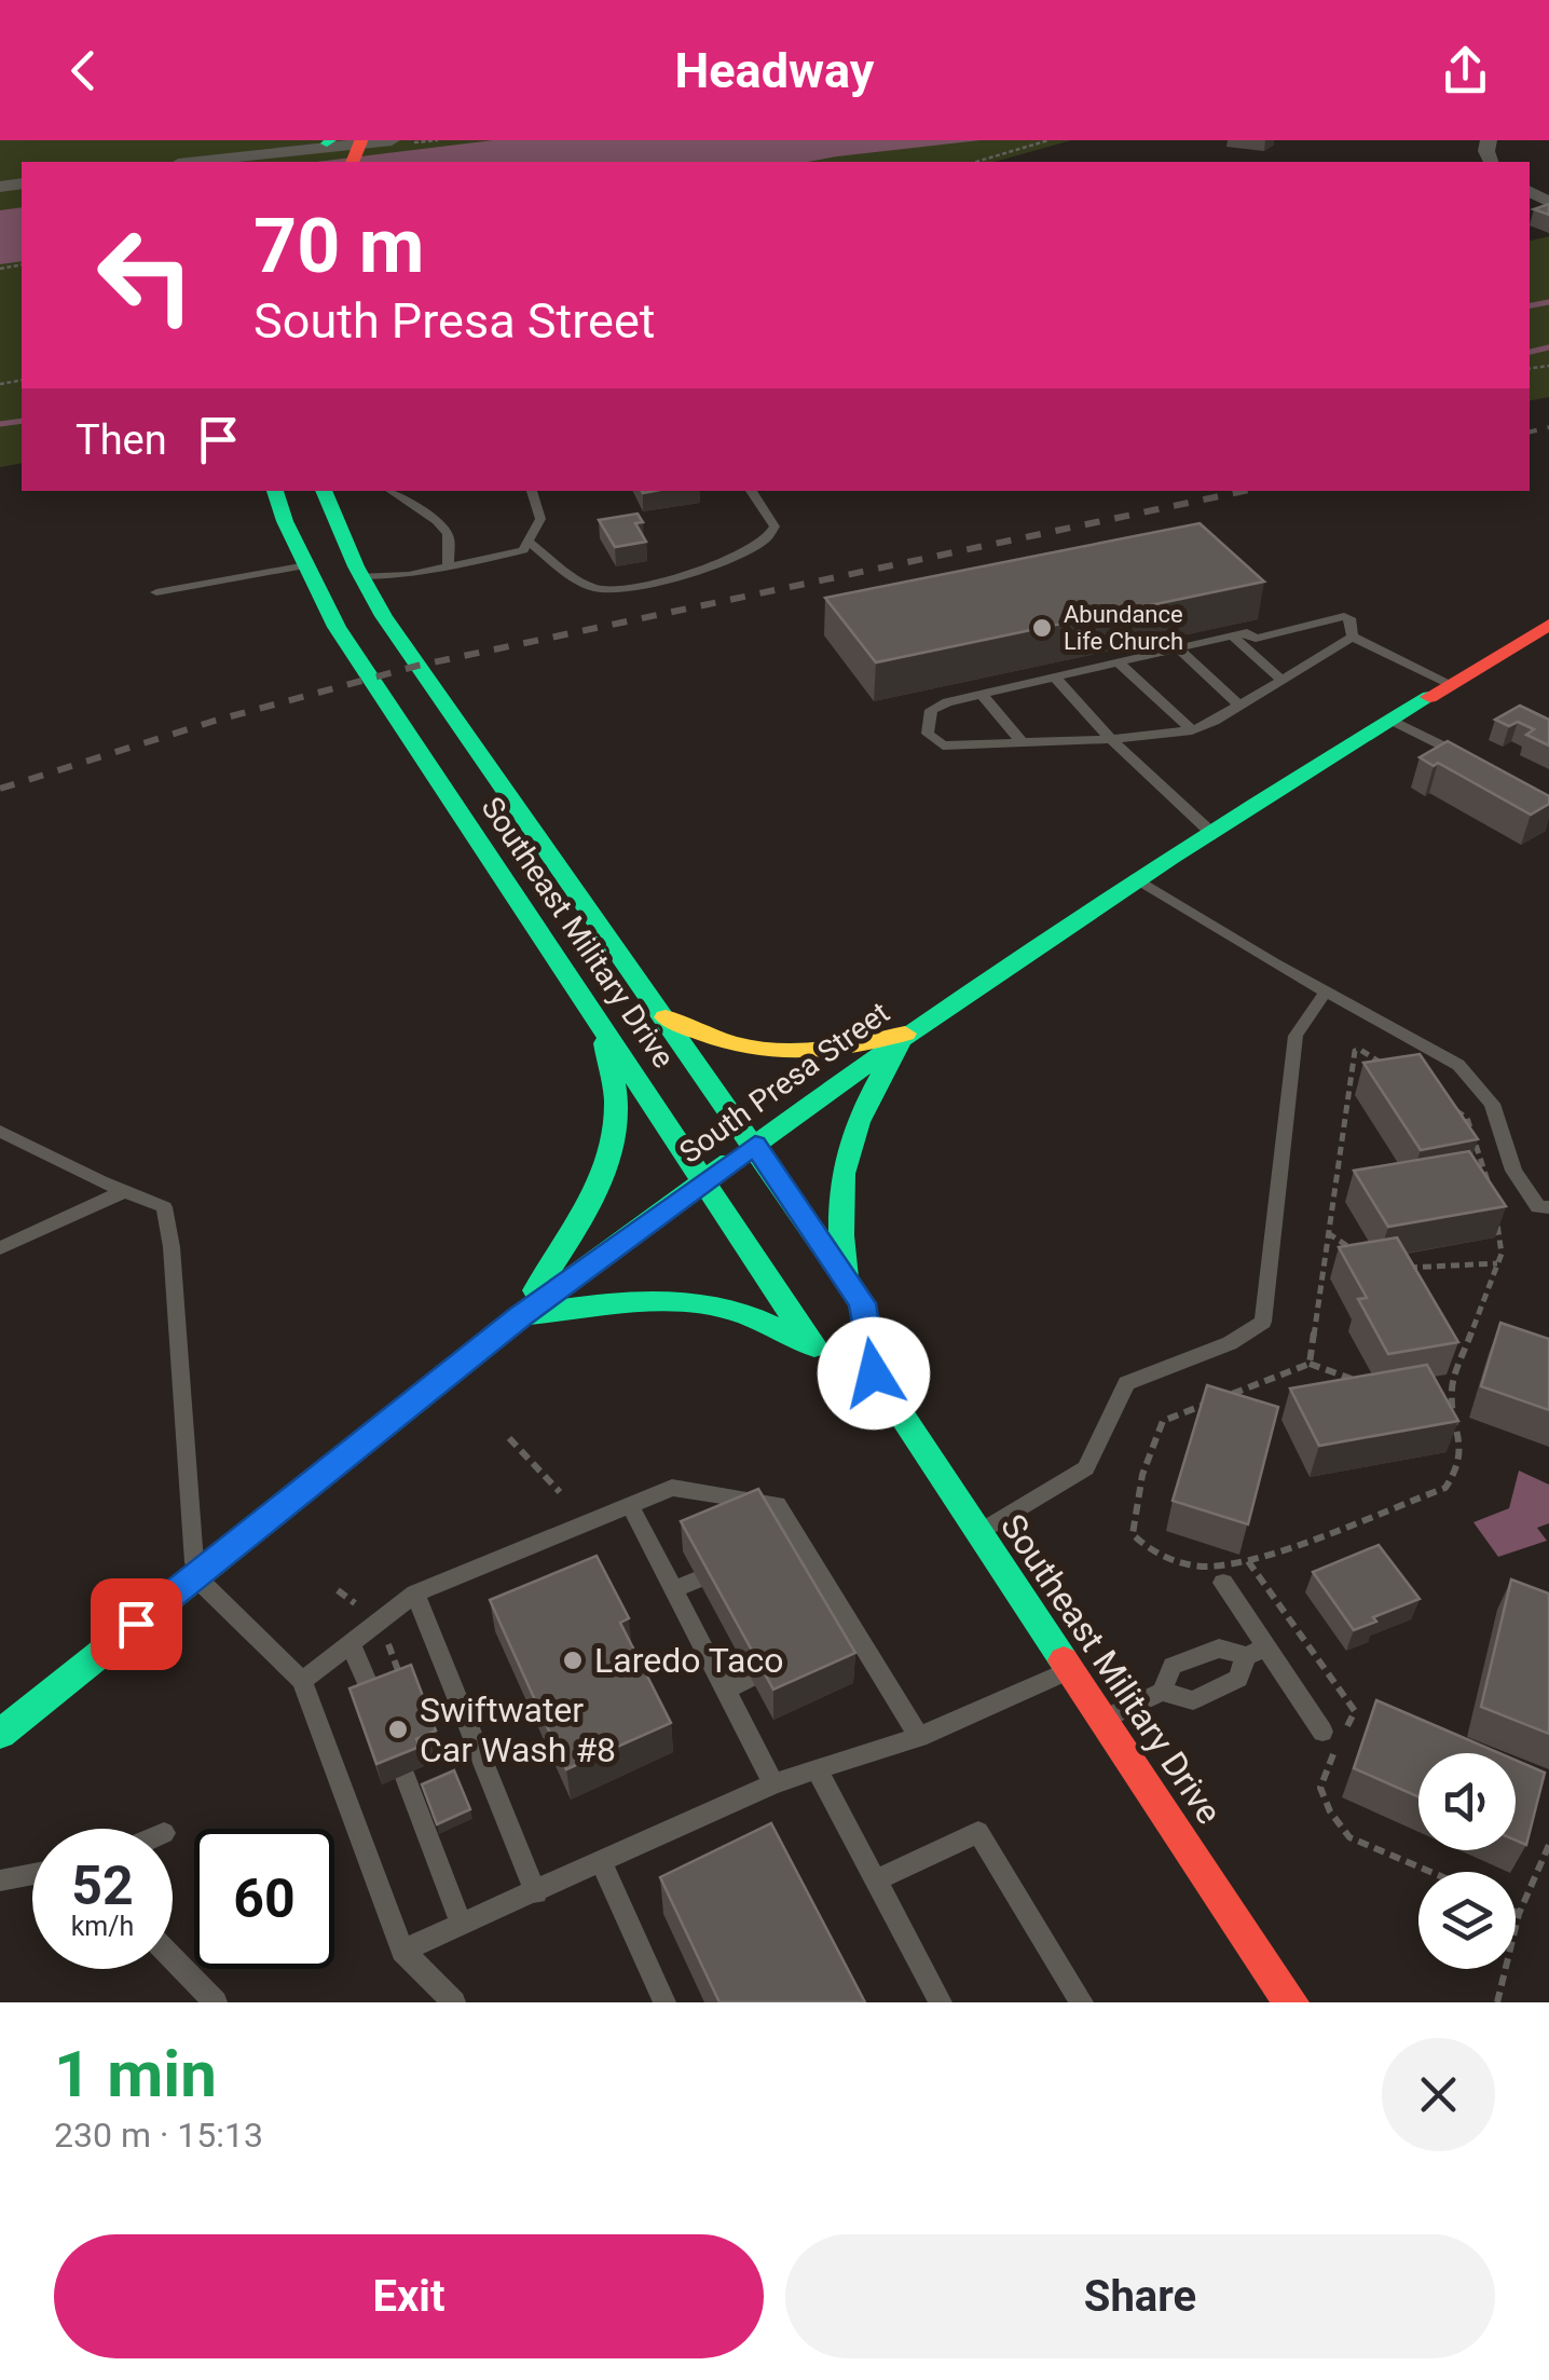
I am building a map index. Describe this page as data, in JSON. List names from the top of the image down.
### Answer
{
  "streets": {
    "main road": ["Southeast Military Drive", "South Presa Street"]
  },
  "crossings": [
    ["Southeast Military Drive", "South Presa Street"]
  ],
  "places": ["Abundance Life Church", "Laredo Taco", "Swiftwater Car Wash #8"],
  "page": {
    "header": "Headway",
    "turn": ["70 m", "South Presa Street"],
    "then": "Then",
    "speed": "52 km/h",
    "limit": "60",
    "heading": ["1 min", "230 m · 15:13"],
    "buttons": ["Exit", "Share"]
  }
}
